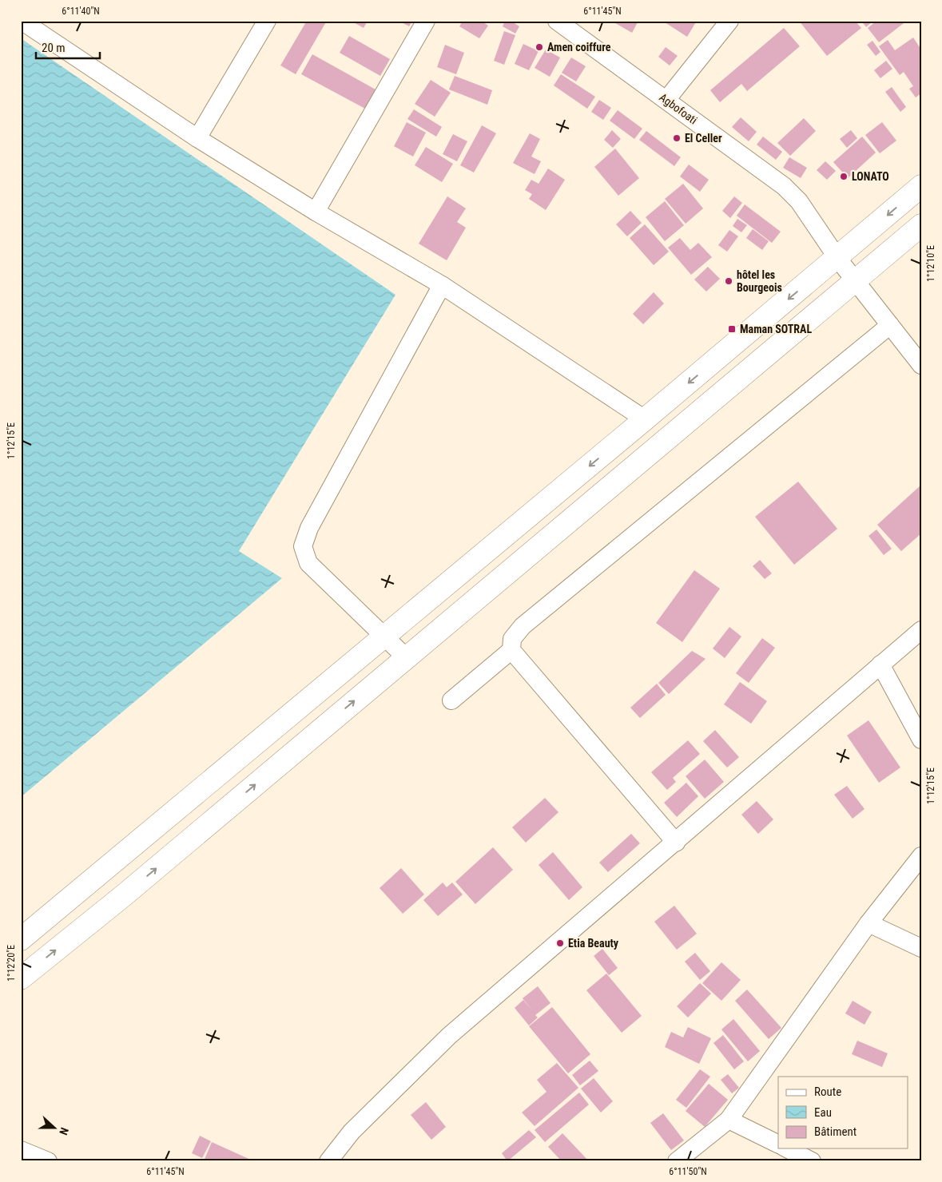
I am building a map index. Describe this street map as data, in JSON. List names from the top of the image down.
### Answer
{
  "streets": {
    "street": ["Agbofoati"]
  },
  "places": {
    "other": [
      "Amen coiffure",
      "El Celler",
      "LONATO",
      "hôtel les Bourgeois",
      "Etia Beauty"
    ],
    "transit": ["Maman SOTRAL"]
  },
  "legend": ["Route", "Eau", "Bâtiment"],
  "scale_bar": "20 m",
  "north": "right",
  "coordinates": [
    "6°11'40\"N",
    "6°11'45\"N",
    "1°12'10\"E",
    "1°12'15\"E",
    "1°12'20\"E",
    "6°11'50\"N"
  ]
}
